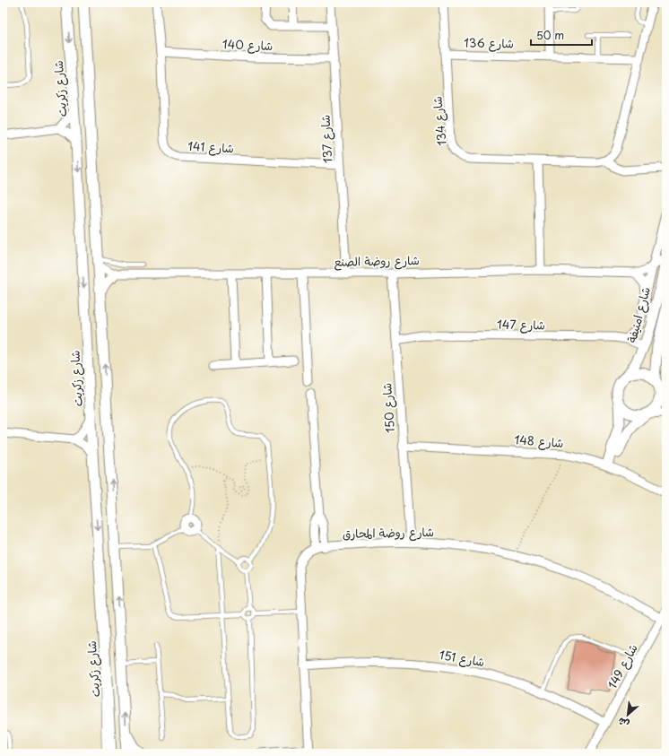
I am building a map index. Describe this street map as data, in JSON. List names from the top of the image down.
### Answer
{
  "streets": {
    "street": [
      "شارع 136",
      "شارع 140",
      "شارع زكريت",
      "شارع 134",
      "شارع 137",
      "شارع 141",
      "شارع روضة الصنع",
      "شارع امنيفة",
      "شارع 147",
      "شارع 150",
      "شارع 148",
      "شارع روضة المحارق",
      "شارع 151",
      "شارع 149"
    ]
  },
  "crossings": [
    ["شارع 136", "شارع 134"],
    ["شارع 140", "شارع 137"],
    ["شارع 140", "شارع 141"],
    ["شارع 137", "شارع 141"],
    ["شارع 137", "شارع روضة الصنع"],
    ["شارع روضة الصنع", "شارع امنيفة"],
    ["شارع روضة الصنع", "شارع 150"],
    ["شارع امنيفة", "شارع 147"],
    ["شارع 147", "شارع 150"],
    ["شارع 150", "شارع 148"],
    ["شارع 150", "شارع روضة المحارق"],
    ["شارع روضة المحارق", "شارع 149"],
    ["شارع 151", "شارع 149"]
  ],
  "scale_bar": "50 m",
  "north": "bottom left"
}
